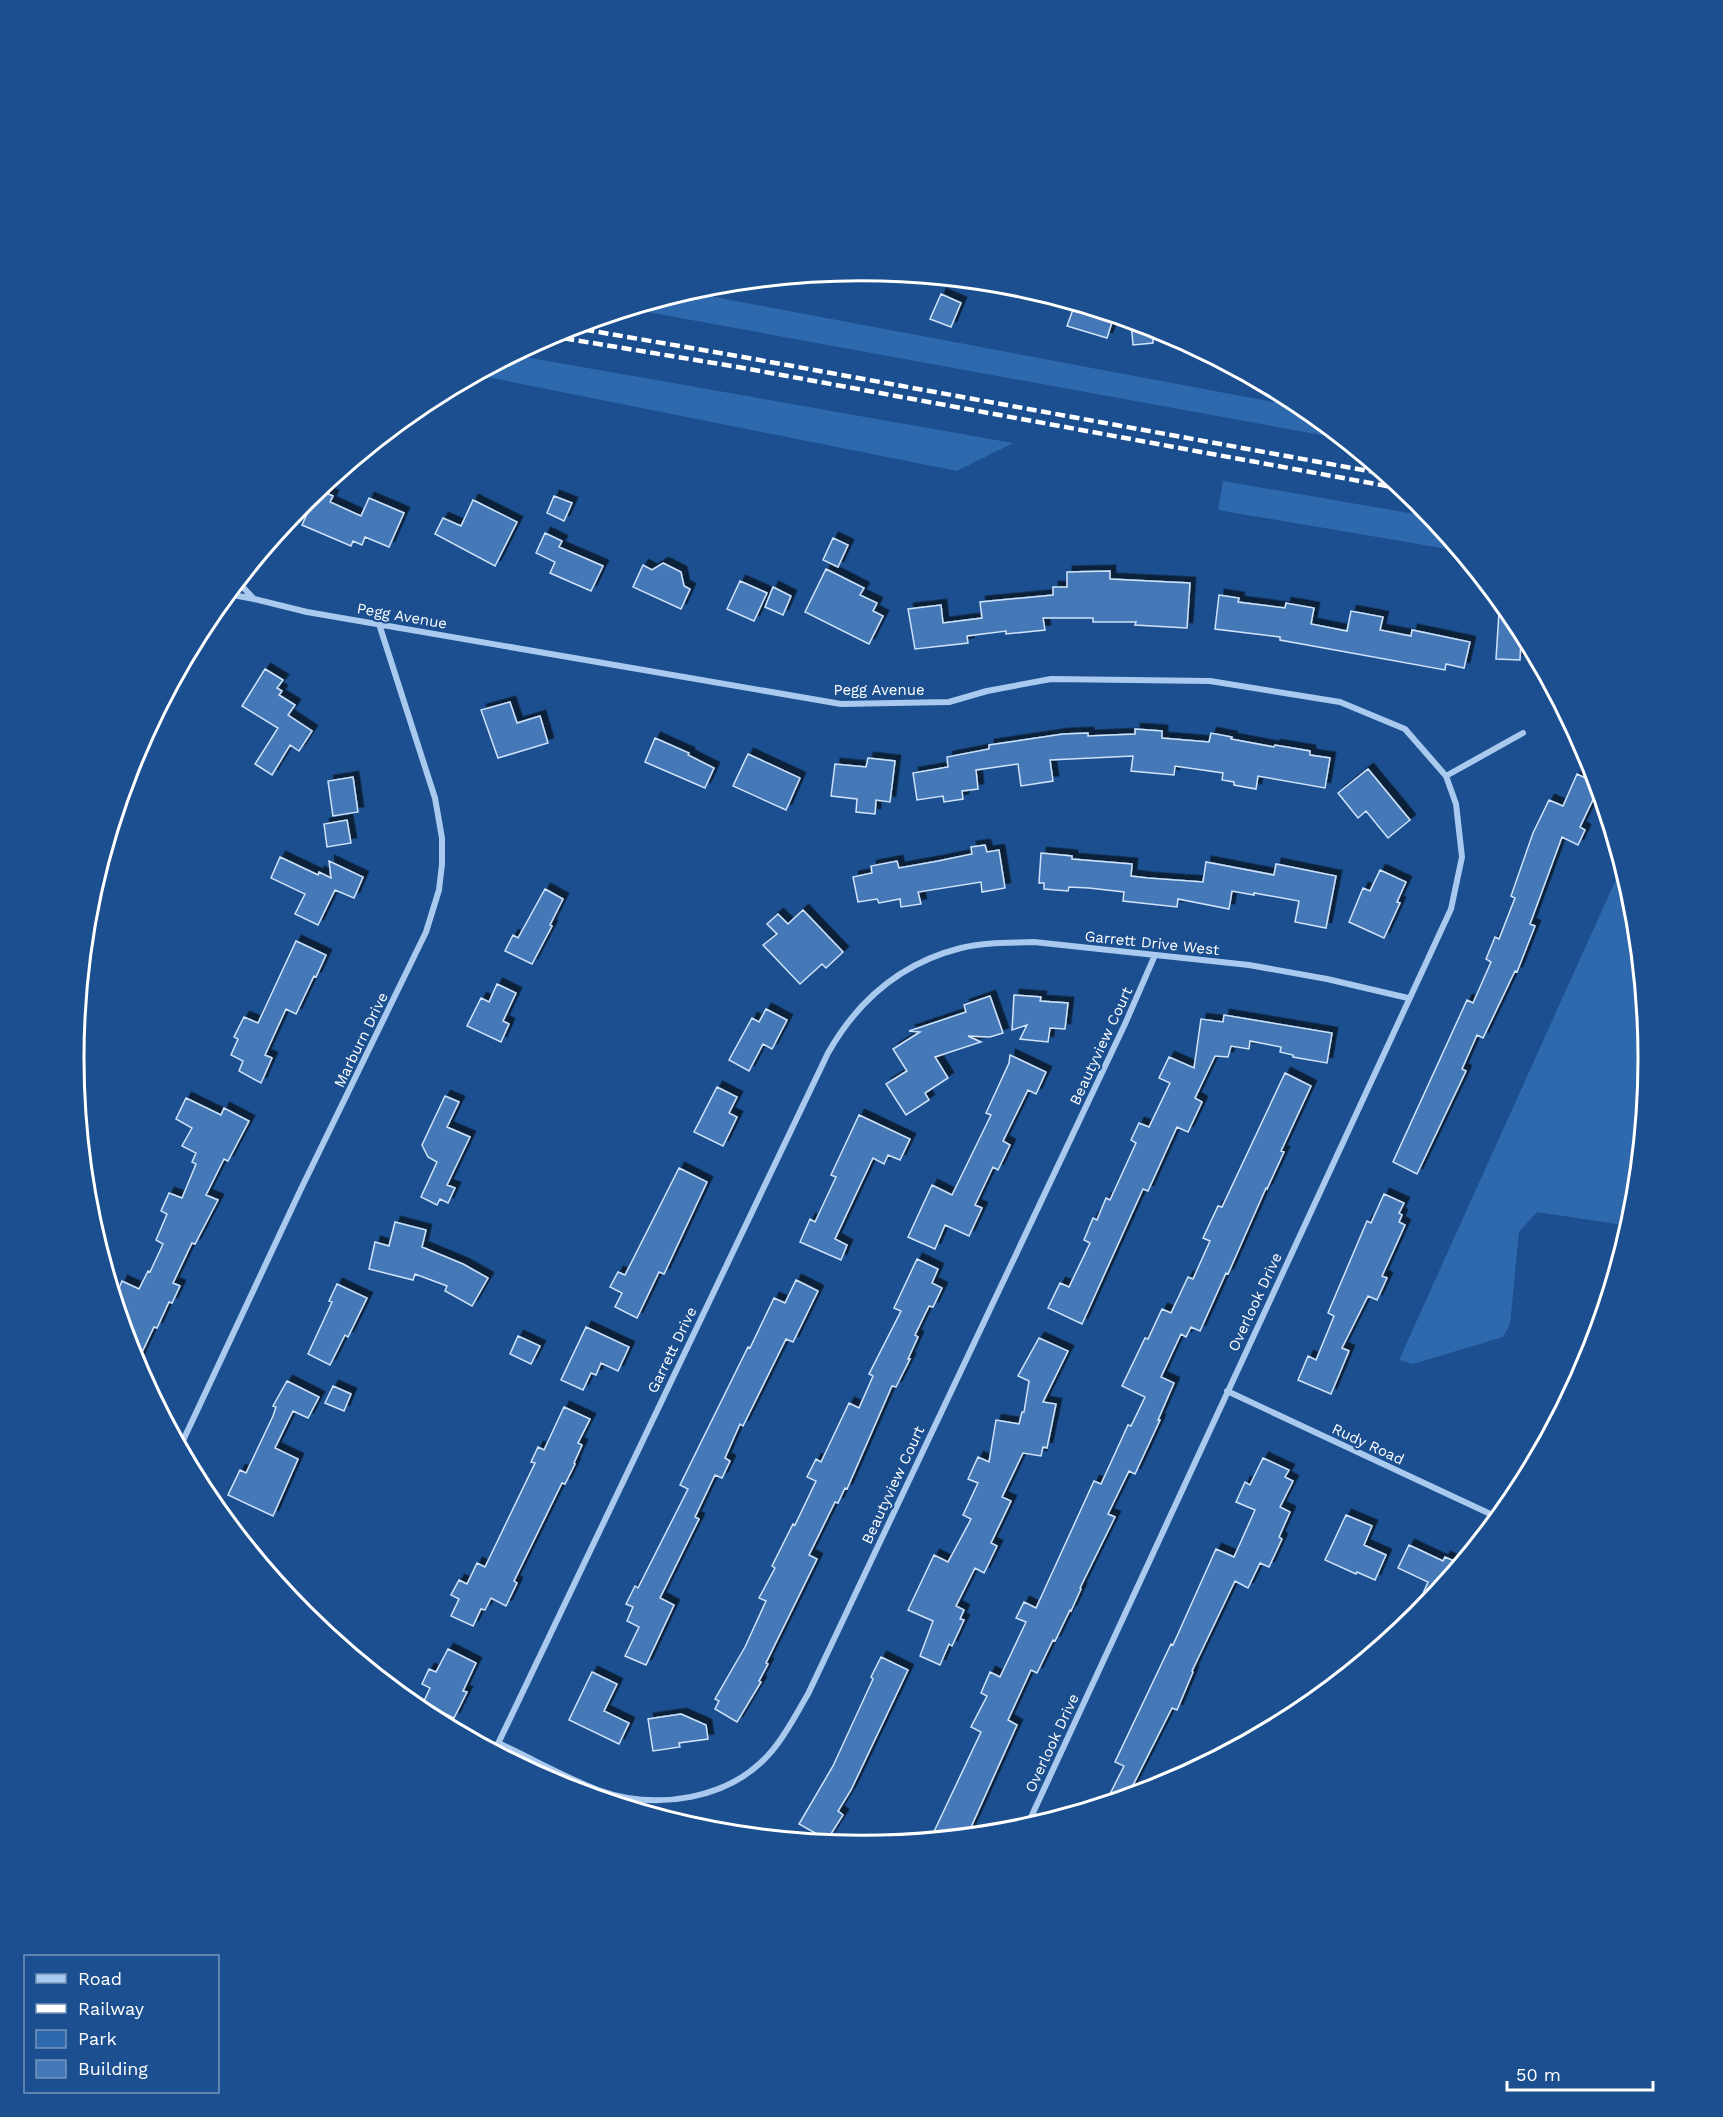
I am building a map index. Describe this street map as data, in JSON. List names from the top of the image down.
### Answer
{
  "streets": {
    "street": [
      "Pegg Avenue",
      "Garrett Drive West",
      "Marburn Drive",
      "Beautyview Court",
      "Overlook Drive",
      "Garrett Drive",
      "Rudy Road"
    ]
  },
  "crossings": [
    ["Pegg Avenue", "Marburn Drive"],
    ["Pegg Avenue", "Overlook Drive"],
    ["Garrett Drive West", "Beautyview Court"],
    ["Garrett Drive West", "Overlook Drive"],
    ["Garrett Drive West", "Garrett Drive"],
    ["Beautyview Court", "Garrett Drive"],
    ["Overlook Drive", "Rudy Road"]
  ],
  "legend": [
    "Road",
    "Railway",
    "Park",
    "Building"
  ],
  "scale_bar": "50 m"
}
